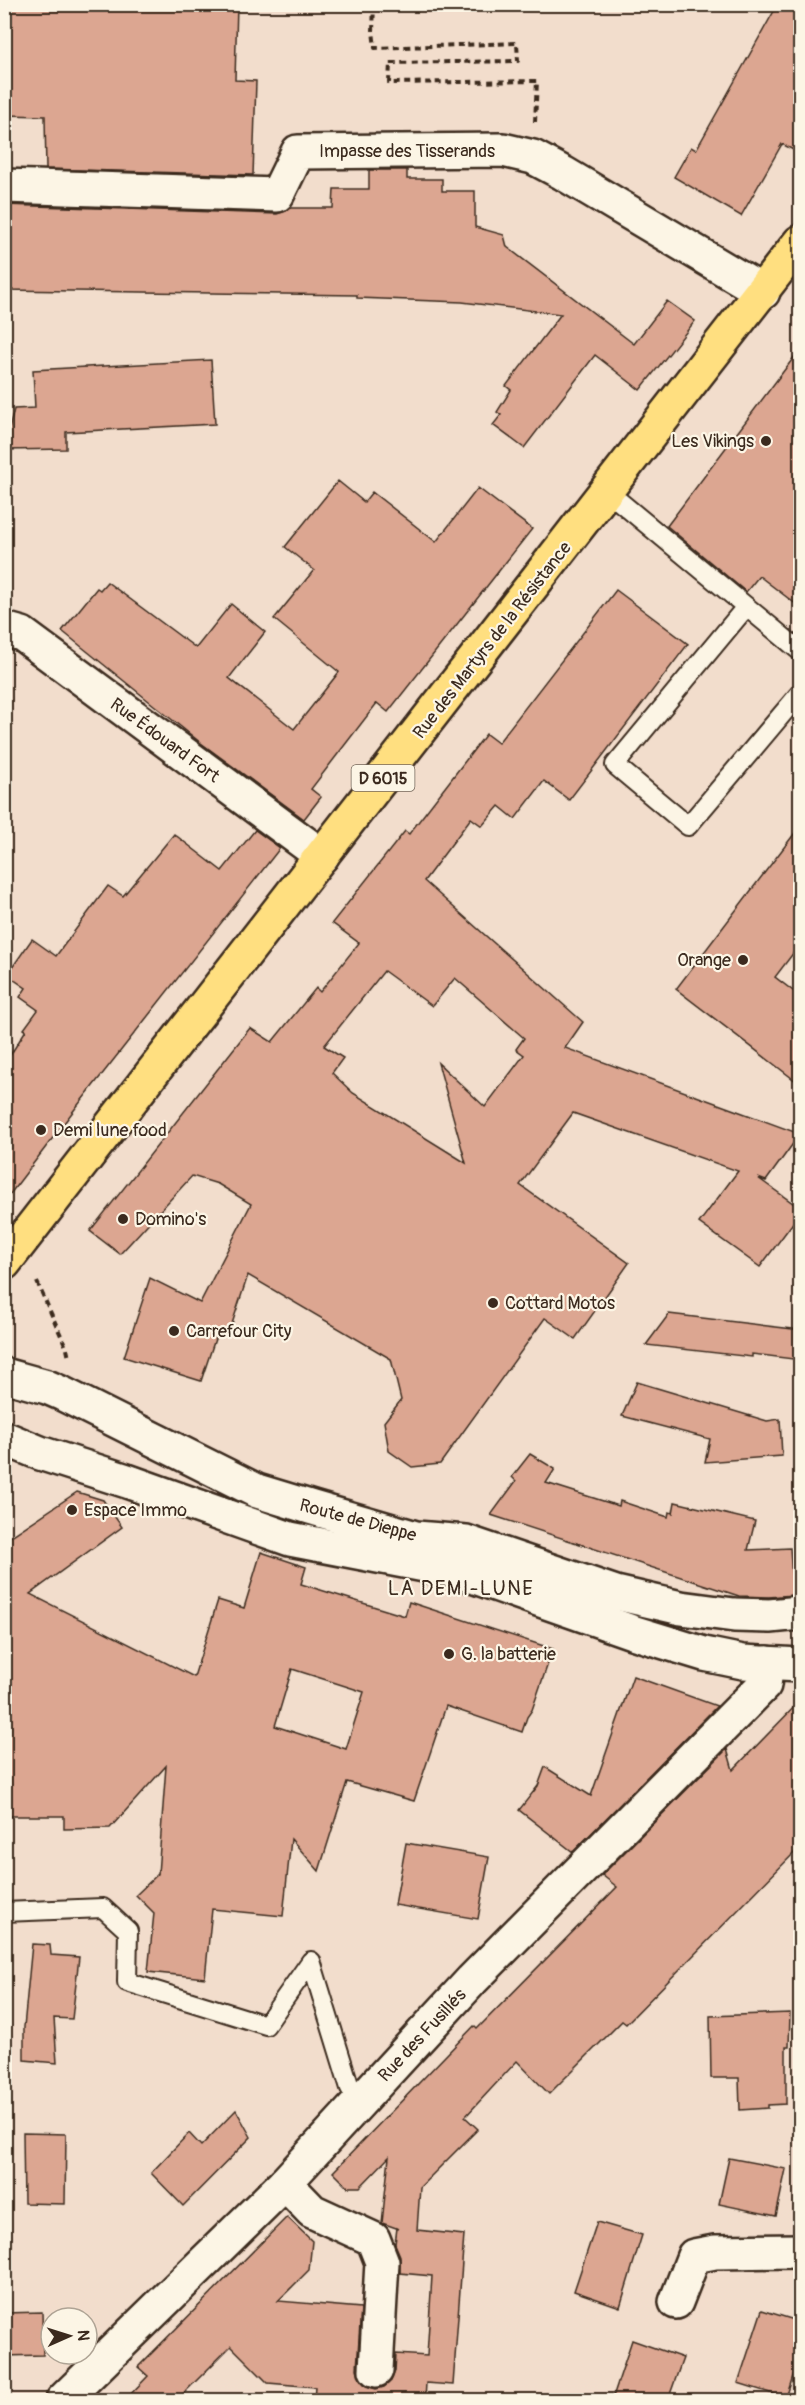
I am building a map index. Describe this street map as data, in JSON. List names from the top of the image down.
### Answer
{
  "streets": {
    "main road": ["Rue des Martyrs de la Résistance", "D 6015"],
    "street": [
      "Impasse des Tisserands",
      "Rue Édouard Fort",
      "Route de Dieppe",
      "Rue des Fusillés"
    ]
  },
  "crossings": [
    ["Impasse des Tisserands", "Rue des Martyrs de la Résistance"],
    ["Rue des Martyrs de la Résistance", "Rue Édouard Fort"],
    ["Route de Dieppe", "Rue des Fusillés"]
  ],
  "districts": ["LA DEMI-LUNE"],
  "places": [
    "Les Vikings",
    "Orange",
    "Demi lune food",
    "Domino's",
    "Cottard Motos",
    "Carrefour City",
    "Espace Immo",
    "G. la batterie"
  ],
  "north": "right"
}
